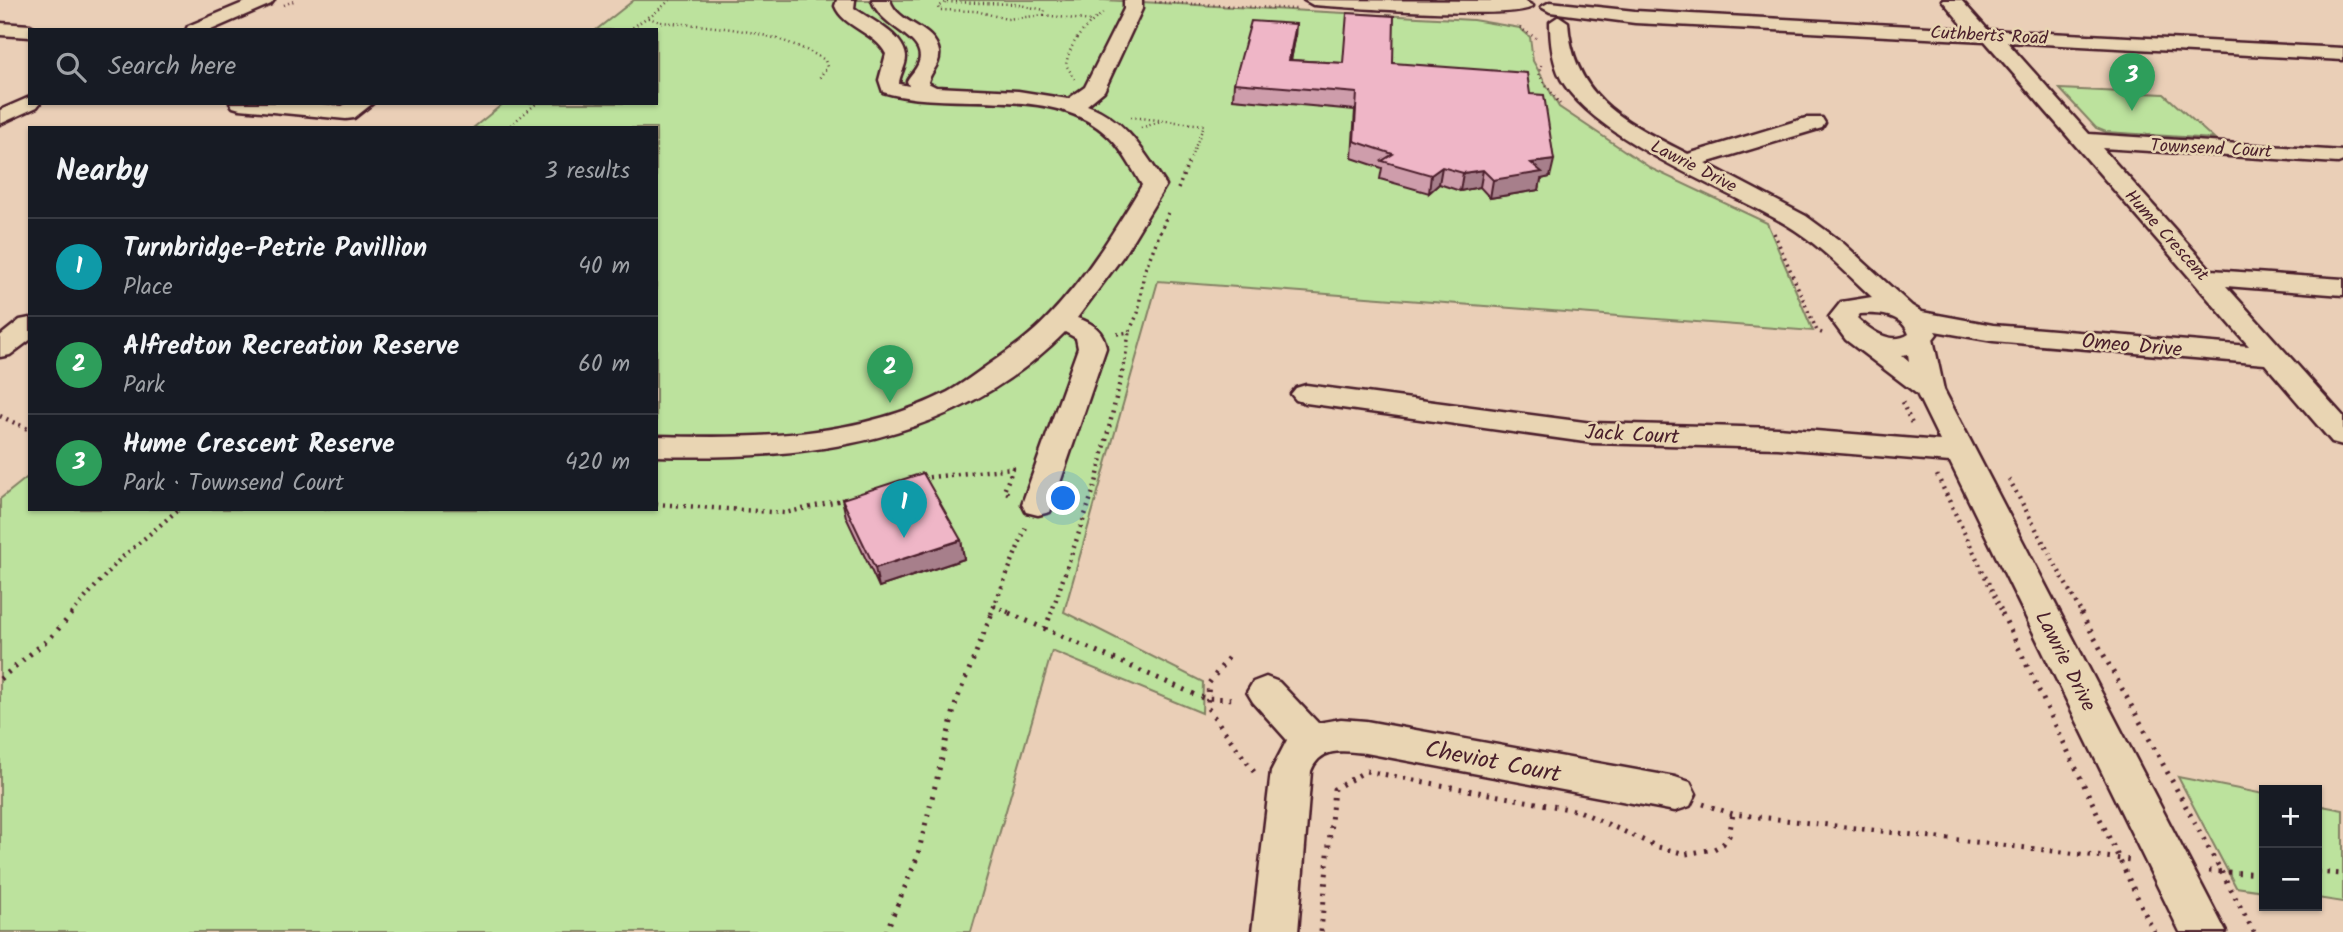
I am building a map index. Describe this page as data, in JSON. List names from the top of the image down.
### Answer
{
  "streets": {
    "street": [
      "Cuthberts Road",
      "Townsend Court",
      "Lawrie Drive",
      "Hume Crescent",
      "Omeo Drive",
      "Jack Court",
      "Cheviot Court"
    ]
  },
  "crossings": [
    ["Cuthberts Road", "Lawrie Drive"],
    ["Cuthberts Road", "Hume Crescent"],
    ["Townsend Court", "Hume Crescent"],
    ["Lawrie Drive", "Omeo Drive"],
    ["Lawrie Drive", "Jack Court"],
    ["Hume Crescent", "Omeo Drive"]
  ],
  "page": {
    "search": "Search here",
    "pins": ["3", "2", "1"],
    "heading": ["Nearby", "3 results"],
    "list": [
      {
        "mark": "1",
        "name": "Turnbridge-Petrie Pavillion",
        "note": "Place",
        "value": "40 m"
      },
      {
        "mark": "2",
        "name": "Alfredton Recreation Reserve",
        "note": "Park",
        "value": "60 m"
      },
      {
        "mark": "3",
        "name": "Hume Crescent Reserve",
        "note": "Park · Townsend Court",
        "value": "420 m"
      }
    ],
    "map_buttons": ["+", "−"]
  }
}
